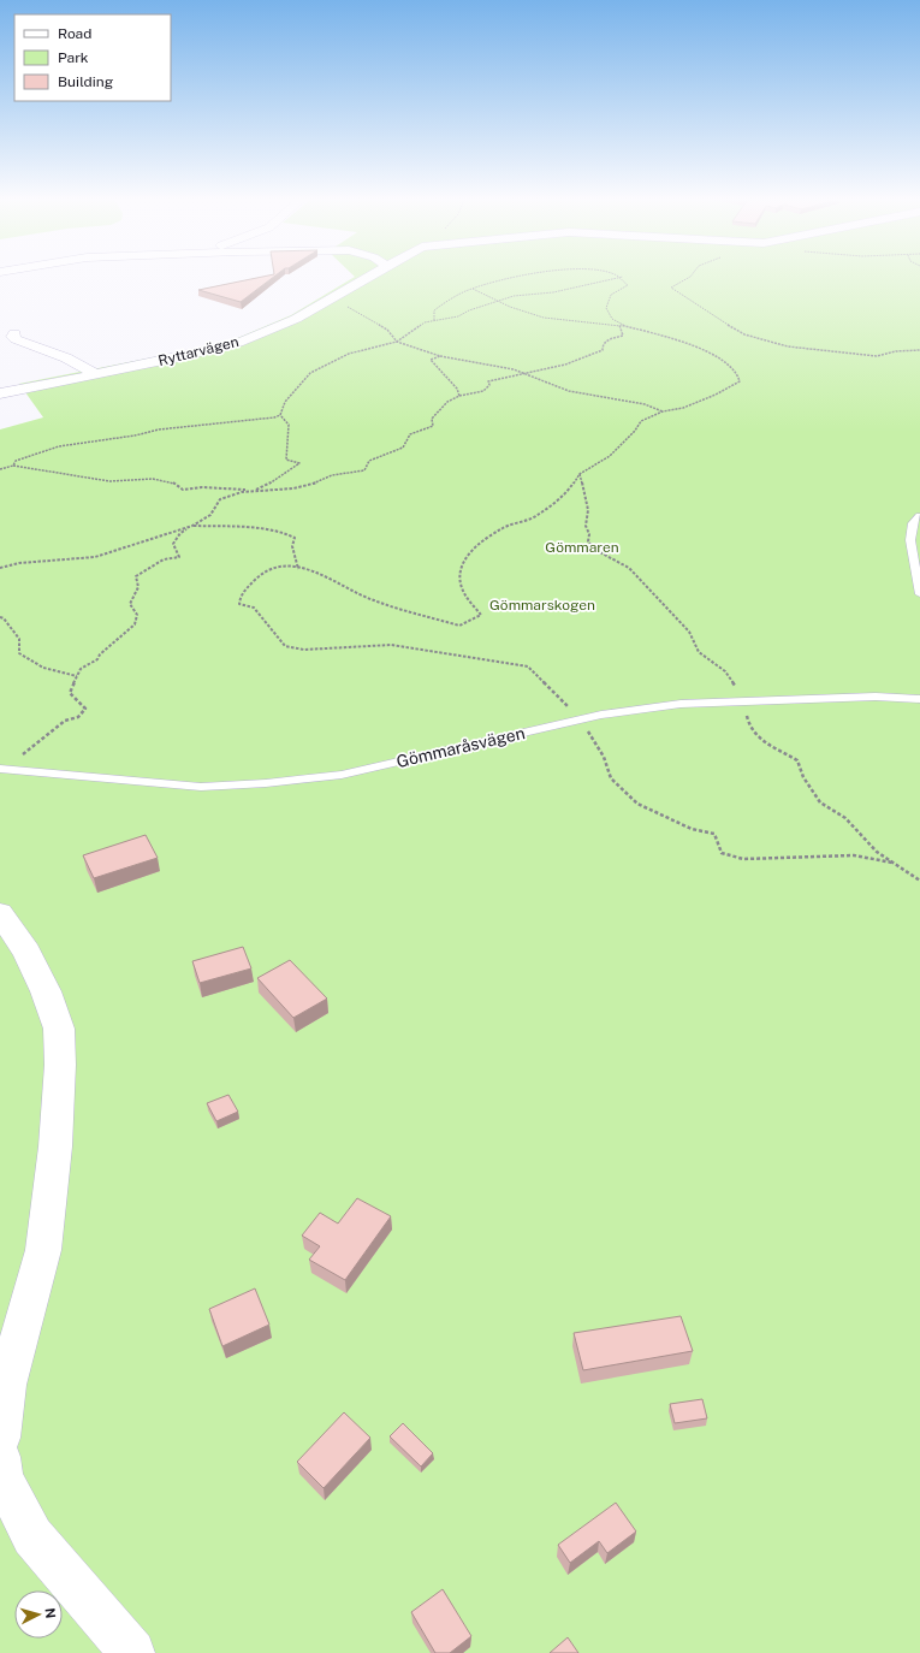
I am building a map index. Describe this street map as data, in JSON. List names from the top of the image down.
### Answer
{
  "streets": {
    "street": ["Ryttarvägen"],
    "lane": ["Gömmaråsvägen"]
  },
  "parks": ["Gömmaren", "Gömmarskogen"],
  "legend": ["Road", "Park", "Building"],
  "north": "right"
}
